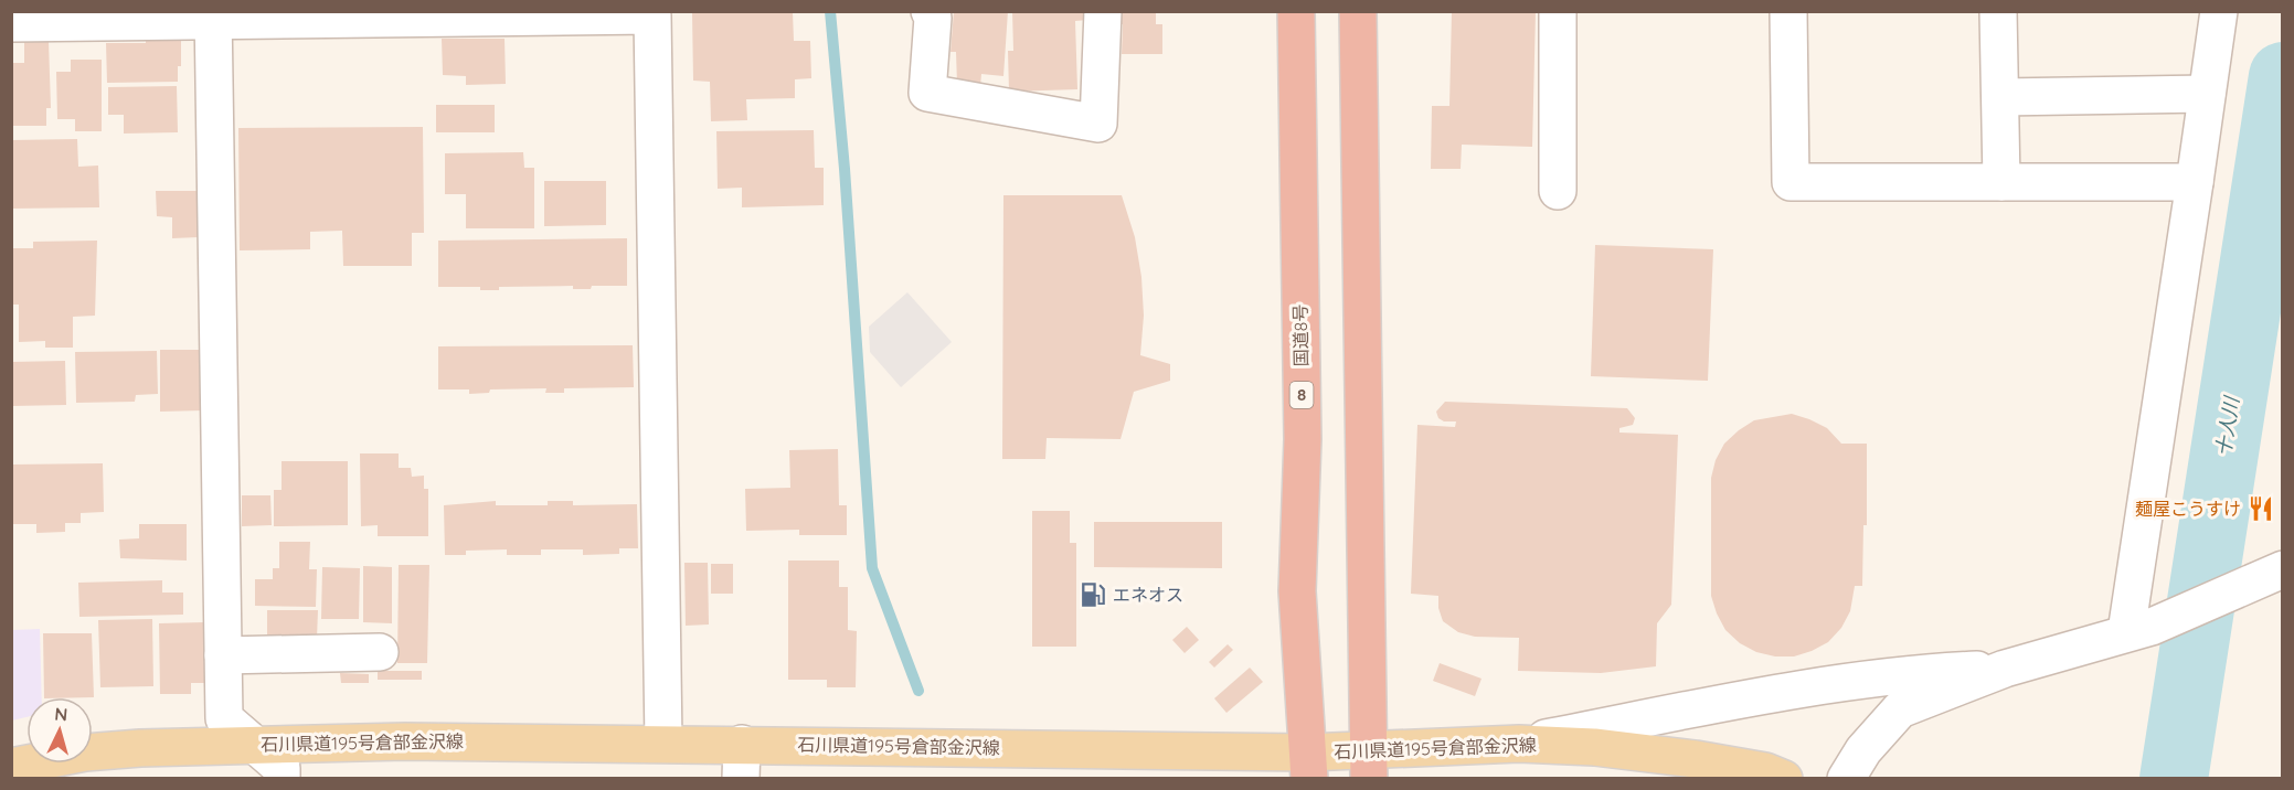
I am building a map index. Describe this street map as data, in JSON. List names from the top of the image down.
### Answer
{
  "streets": {
    "highway": ["国道8号", "8"],
    "main road": ["石川県道195号倉部金沢線"]
  },
  "crossings": [
    ["国道8号", "石川県道195号倉部金沢線"]
  ],
  "water": ["十人川"],
  "places": {
    "restaurant": ["麺屋こうすけ"],
    "fuel station": ["エネオス"]
  },
  "north": "top"
}
